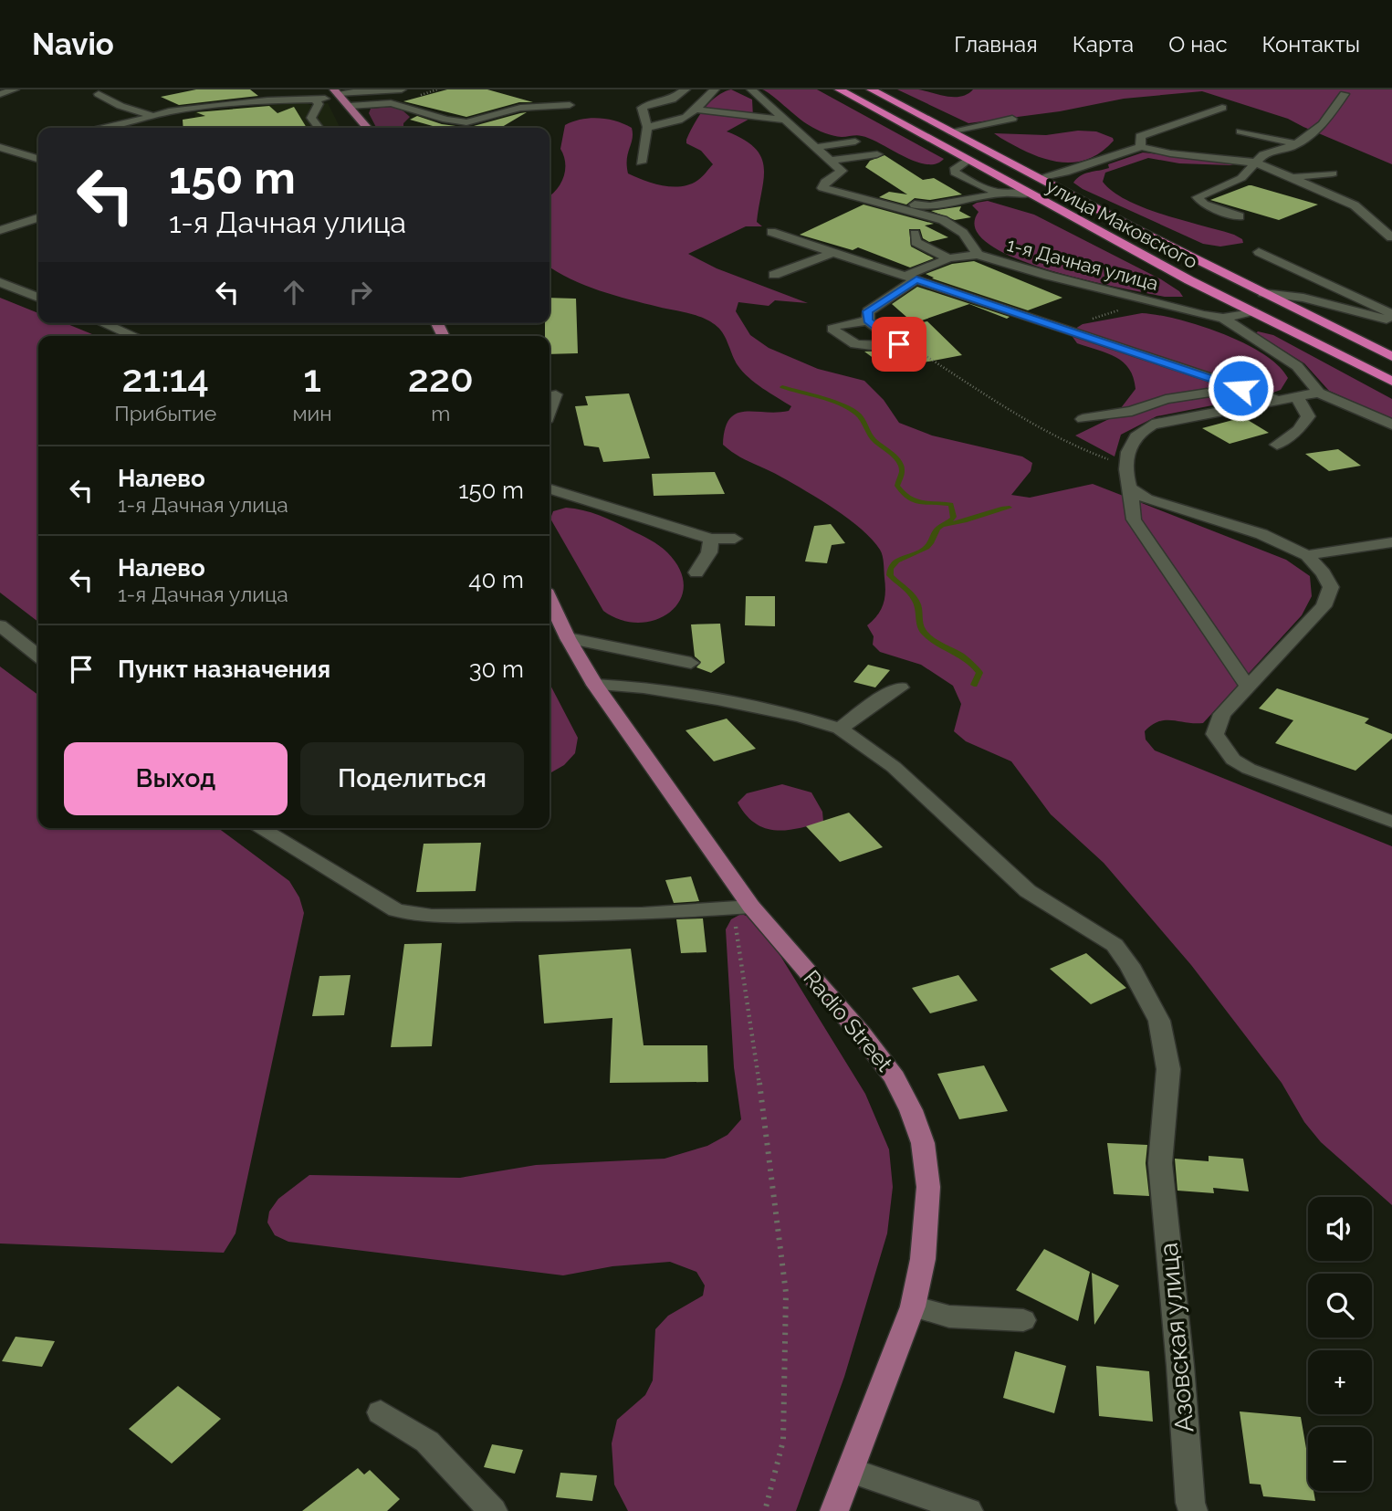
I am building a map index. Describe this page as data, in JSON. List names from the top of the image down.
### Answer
{
  "streets": {
    "highway": ["улица Маковского"],
    "main road": ["Radio Street"],
    "street": ["1-я Дачная улица", "Азовская улица"]
  },
  "crossings": [
    ["улица Маковского", "1-я Дачная улица"],
    ["Radio Street", "Азовская улица"]
  ],
  "page": {
    "header": "Navio",
    "nav": [
      "Главная",
      "Карта",
      "О нас",
      "Контакты"
    ],
    "turn": ["150 m", "1-я Дачная улица"],
    "eta": [
      "21:14",
      "Прибытие",
      "1",
      "мин",
      "220",
      "m"
    ],
    "list": [
      {
        "name": "Налево",
        "note": "1-я Дачная улица",
        "value": "150 m"
      },
      {
        "name": "Налево",
        "note": "1-я Дачная улица",
        "value": "40 m"
      },
      {
        "name": "Пункт назначения",
        "value": "30 m"
      }
    ],
    "buttons": ["Выход", "Поделиться"],
    "map_buttons": ["+", "−"]
  }
}
